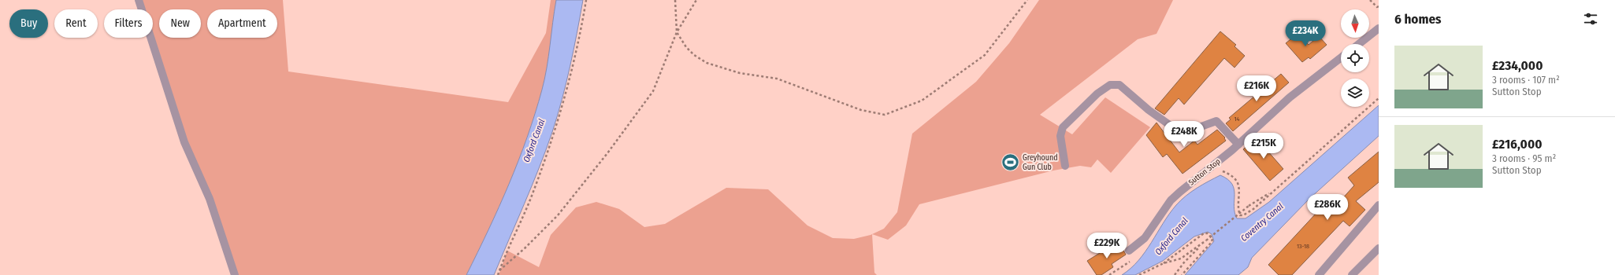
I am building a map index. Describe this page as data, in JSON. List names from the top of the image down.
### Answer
{
  "streets": {
    "street": ["Sutton Stop"]
  },
  "water": ["Oxford Canal", "Coventry Canal"],
  "places": {
    "sports": ["Greyhound Gun Club"]
  },
  "house_numbers": ["14", "13-18"],
  "north": "bottom",
  "page": {
    "heading": "6 homes",
    "chip": [
      "Buy",
      "Rent",
      "Filters",
      "New",
      "Apartment"
    ],
    "price": [
      "£234K",
      "£216K",
      "£248K",
      "£215K",
      "£286K",
      "£229K"
    ],
    "list": [
      {
        "name": "£234,000",
        "note": "3 rooms · 107 m² · Sutton Stop"
      },
      {
        "name": "£216,000",
        "note": "3 rooms · 95 m² · Sutton Stop"
      }
    ]
  }
}
